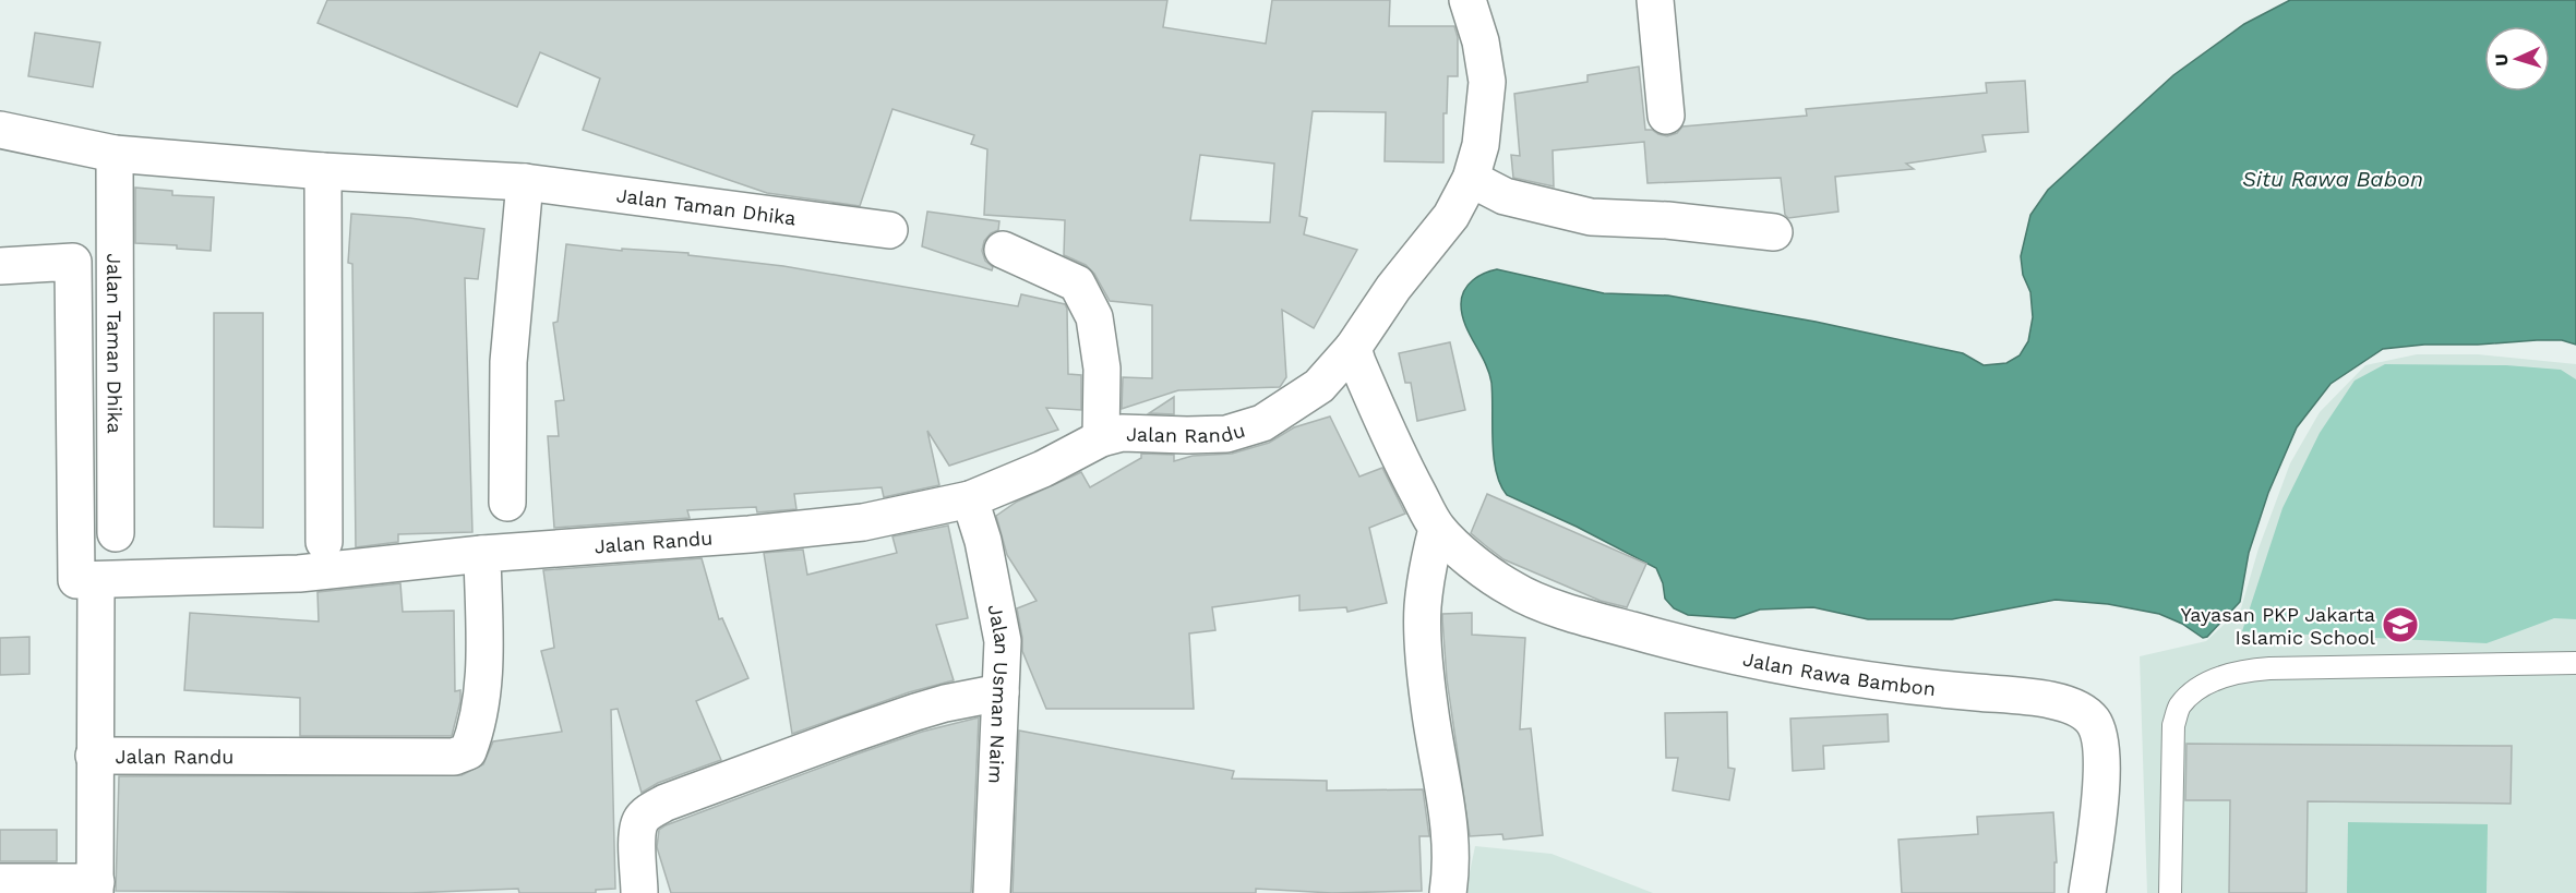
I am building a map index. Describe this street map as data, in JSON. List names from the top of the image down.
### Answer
{
  "streets": {
    "street": [
      "Jalan Taman Dhika",
      "Jalan Randu",
      "Jalan Rawa Bambon",
      "Jalan Usman Naim"
    ]
  },
  "crossings": [
    ["Jalan Randu", "Jalan Rawa Bambon"],
    ["Jalan Randu", "Jalan Usman Naim"]
  ],
  "water": ["Situ Rawa Babon"],
  "places": {
    "school or university": ["Yayasan PKP Jakarta Islamic School"]
  },
  "north": "left"
}
